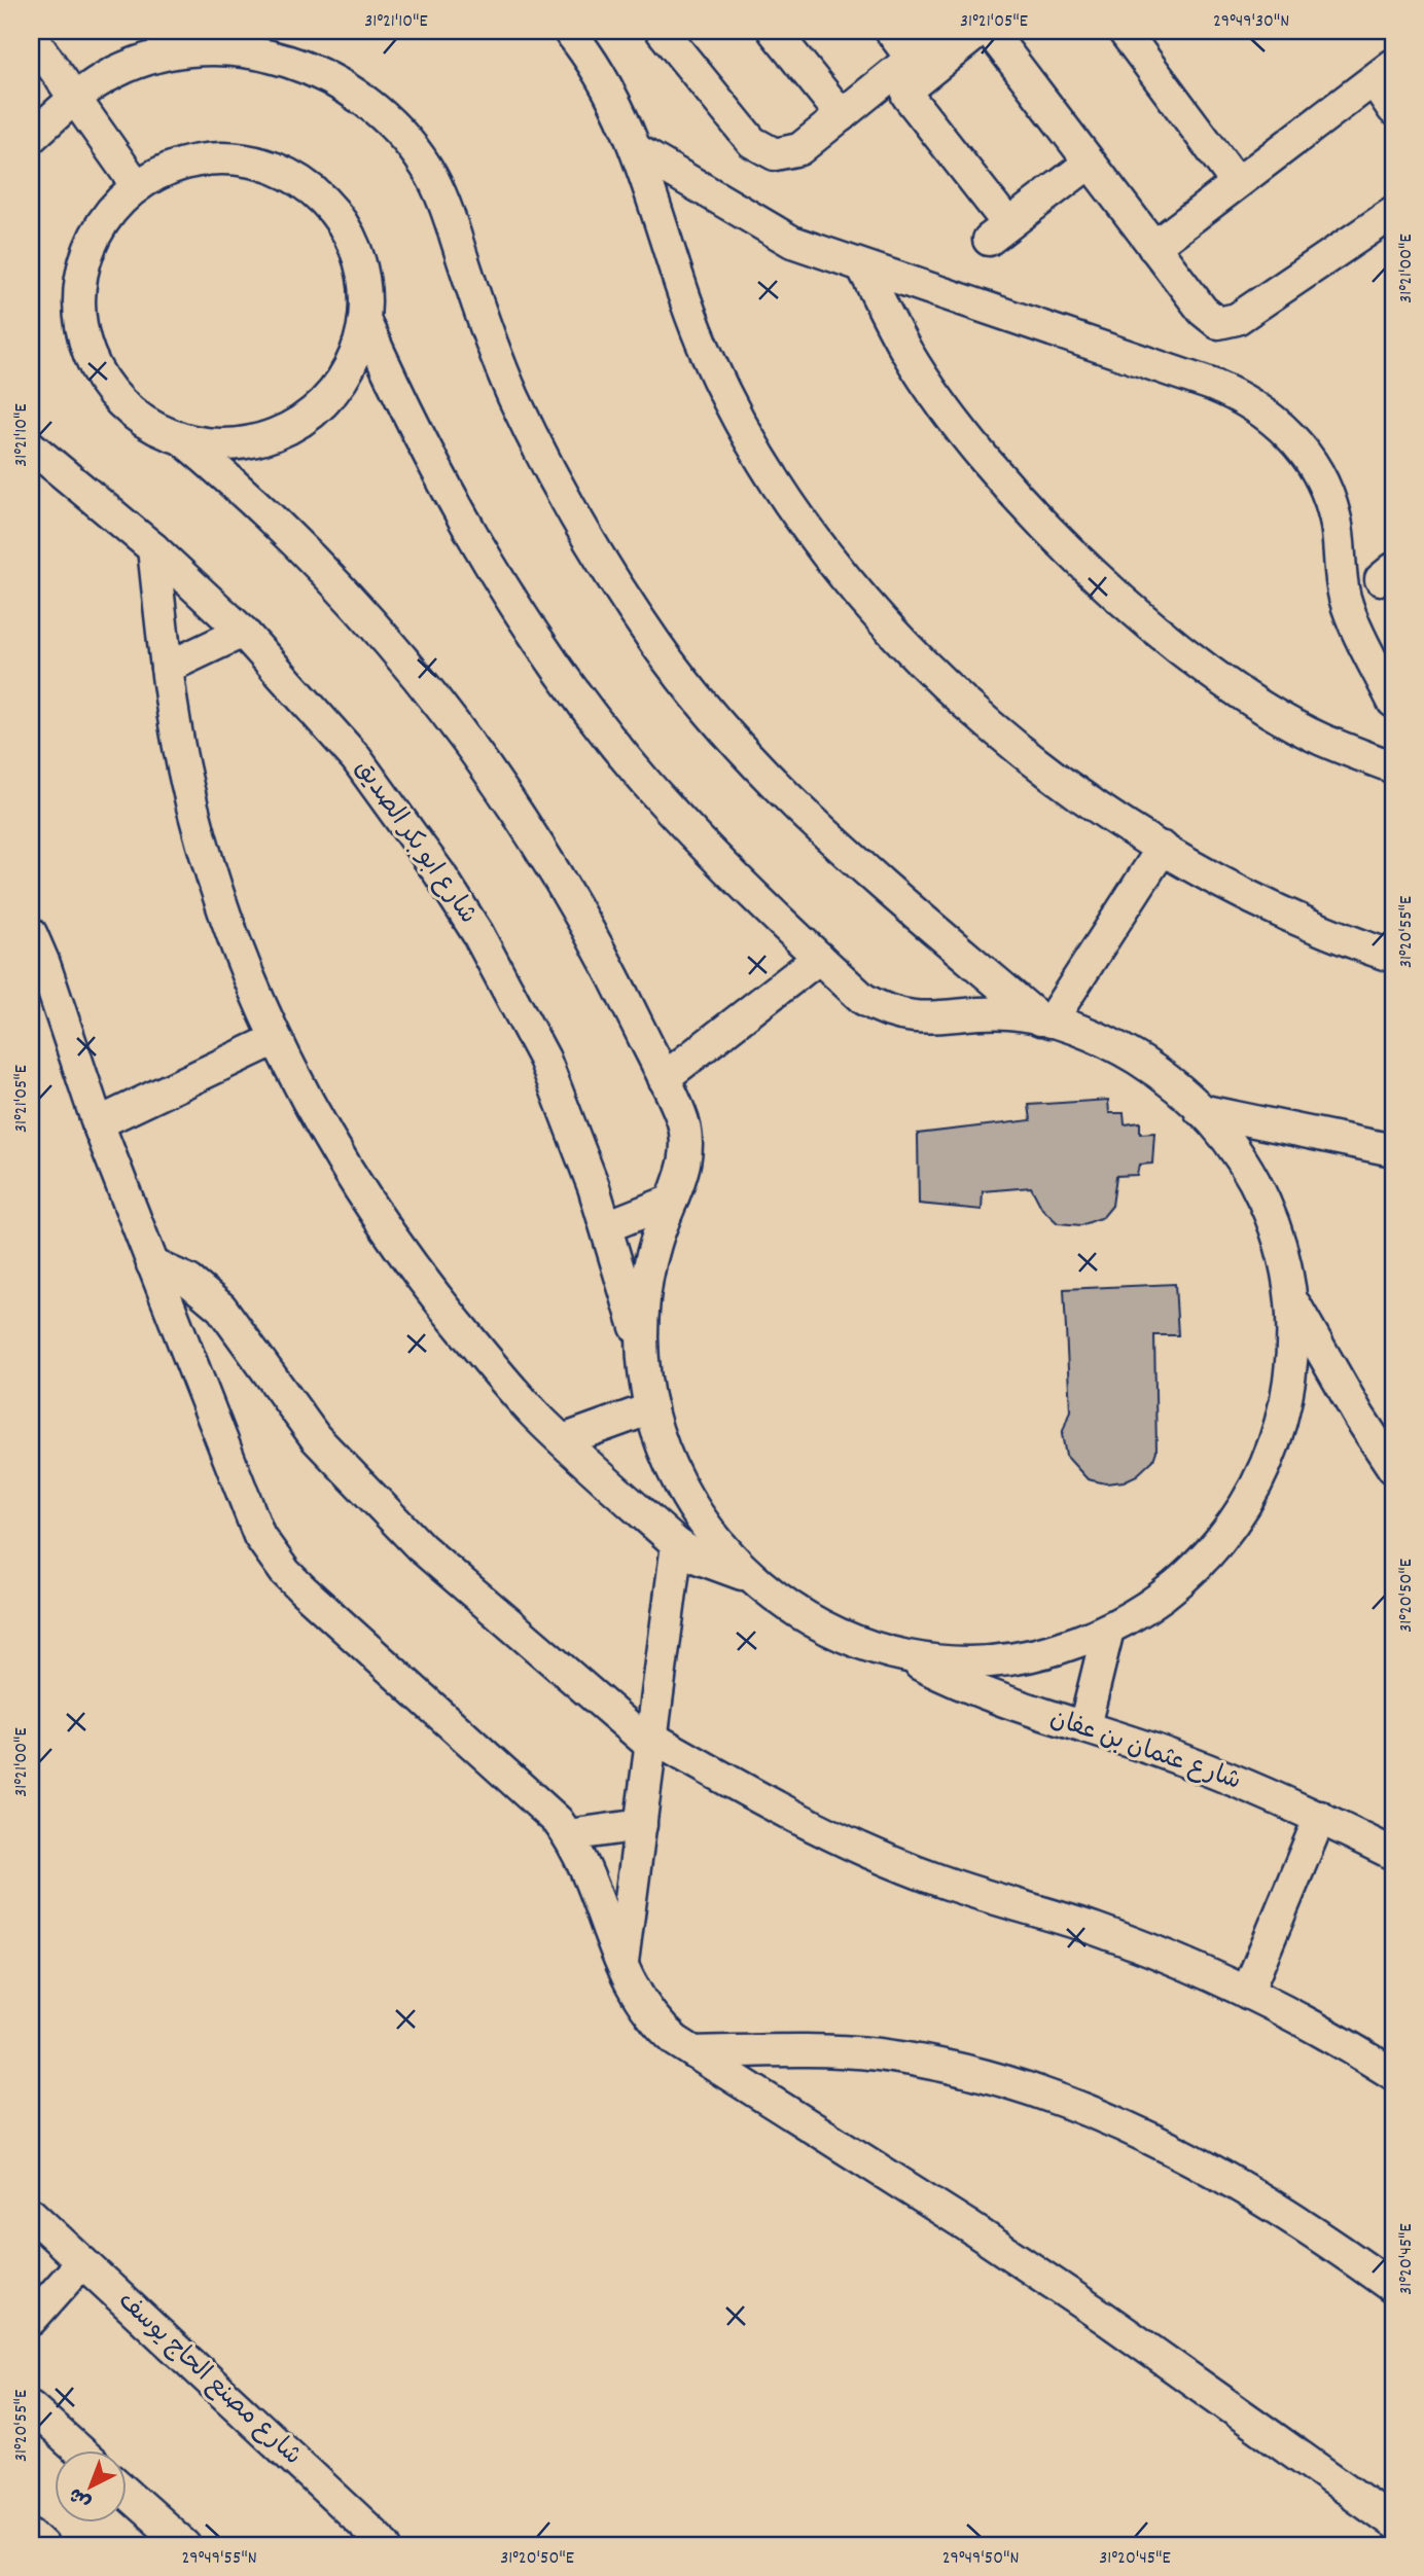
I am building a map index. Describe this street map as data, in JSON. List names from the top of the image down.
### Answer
{
  "streets": {
    "street": ["شارع ابو بكر الصديق", "شارع عثمان بن عفان", "شارع مصنع الحاج يوسف"]
  },
  "north": "bottom left",
  "coordinates": [
    "31°21'10\"E",
    "31°21'05\"E",
    "29°49'30\"N",
    "31°21'00\"E",
    "31°20'55\"E",
    "31°20'50\"E",
    "31°20'45\"E",
    "29°49'55\"N",
    "29°49'50\"N"
  ]
}
